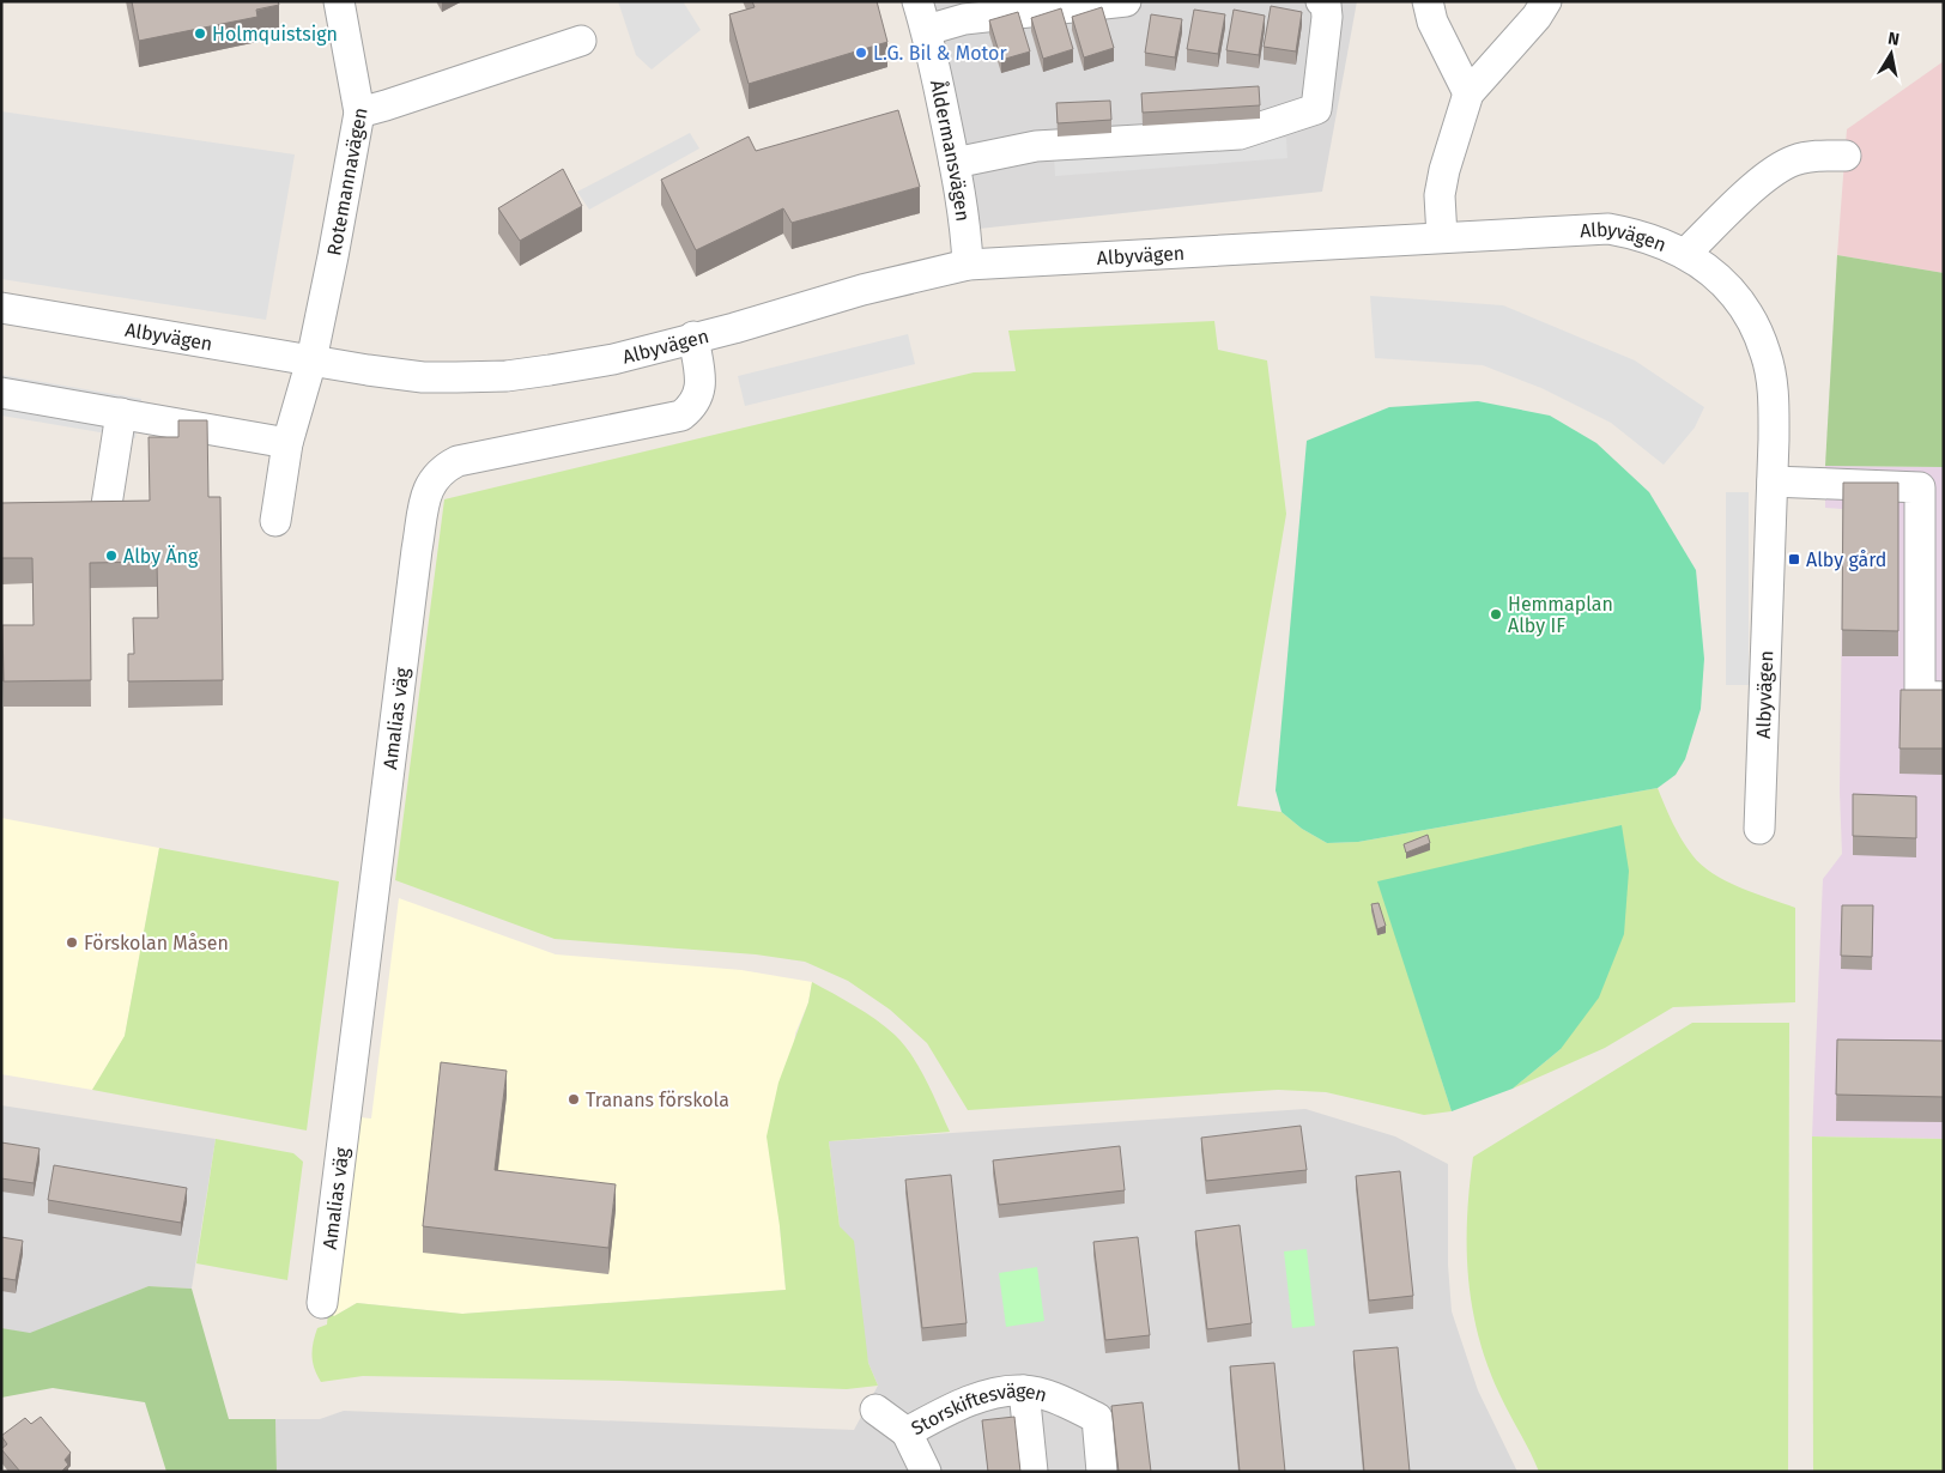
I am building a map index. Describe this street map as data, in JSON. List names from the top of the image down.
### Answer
{
  "streets": {
    "street": [
      "Åldermansvägen",
      "Rotemannavägen",
      "Albyvägen",
      "Amalias väg",
      "Storskiftesvägen"
    ]
  },
  "crossings": [
    ["Åldermansvägen", "Albyvägen"],
    ["Rotemannavägen", "Albyvägen"],
    ["Albyvägen", "Amalias väg"]
  ],
  "places": {
    "other": [
      "Holmquistsign",
      "L.G. Bil & Motor",
      "Alby Äng",
      "Hemmaplan Alby IF",
      "Förskolan Måsen",
      "Tranans förskola"
    ],
    "transit": ["Alby gård"]
  },
  "north": "top"
}
